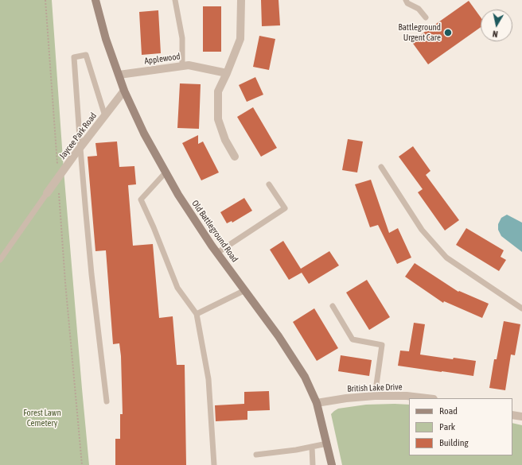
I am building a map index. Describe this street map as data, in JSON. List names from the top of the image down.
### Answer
{
  "streets": {
    "street": [
      "Applewood",
      "Jaycee Park Road",
      "Old Battleground Road",
      "British Lake Drive"
    ]
  },
  "crossings": [
    ["Applewood", "Old Battleground Road"],
    ["Jaycee Park Road", "Old Battleground Road"],
    ["Old Battleground Road", "British Lake Drive"]
  ],
  "parks": ["Forest Lawn Cemetery"],
  "places": ["Battleground Urgent Care"],
  "legend": ["Road", "Park", "Building"],
  "north": "bottom"
}
